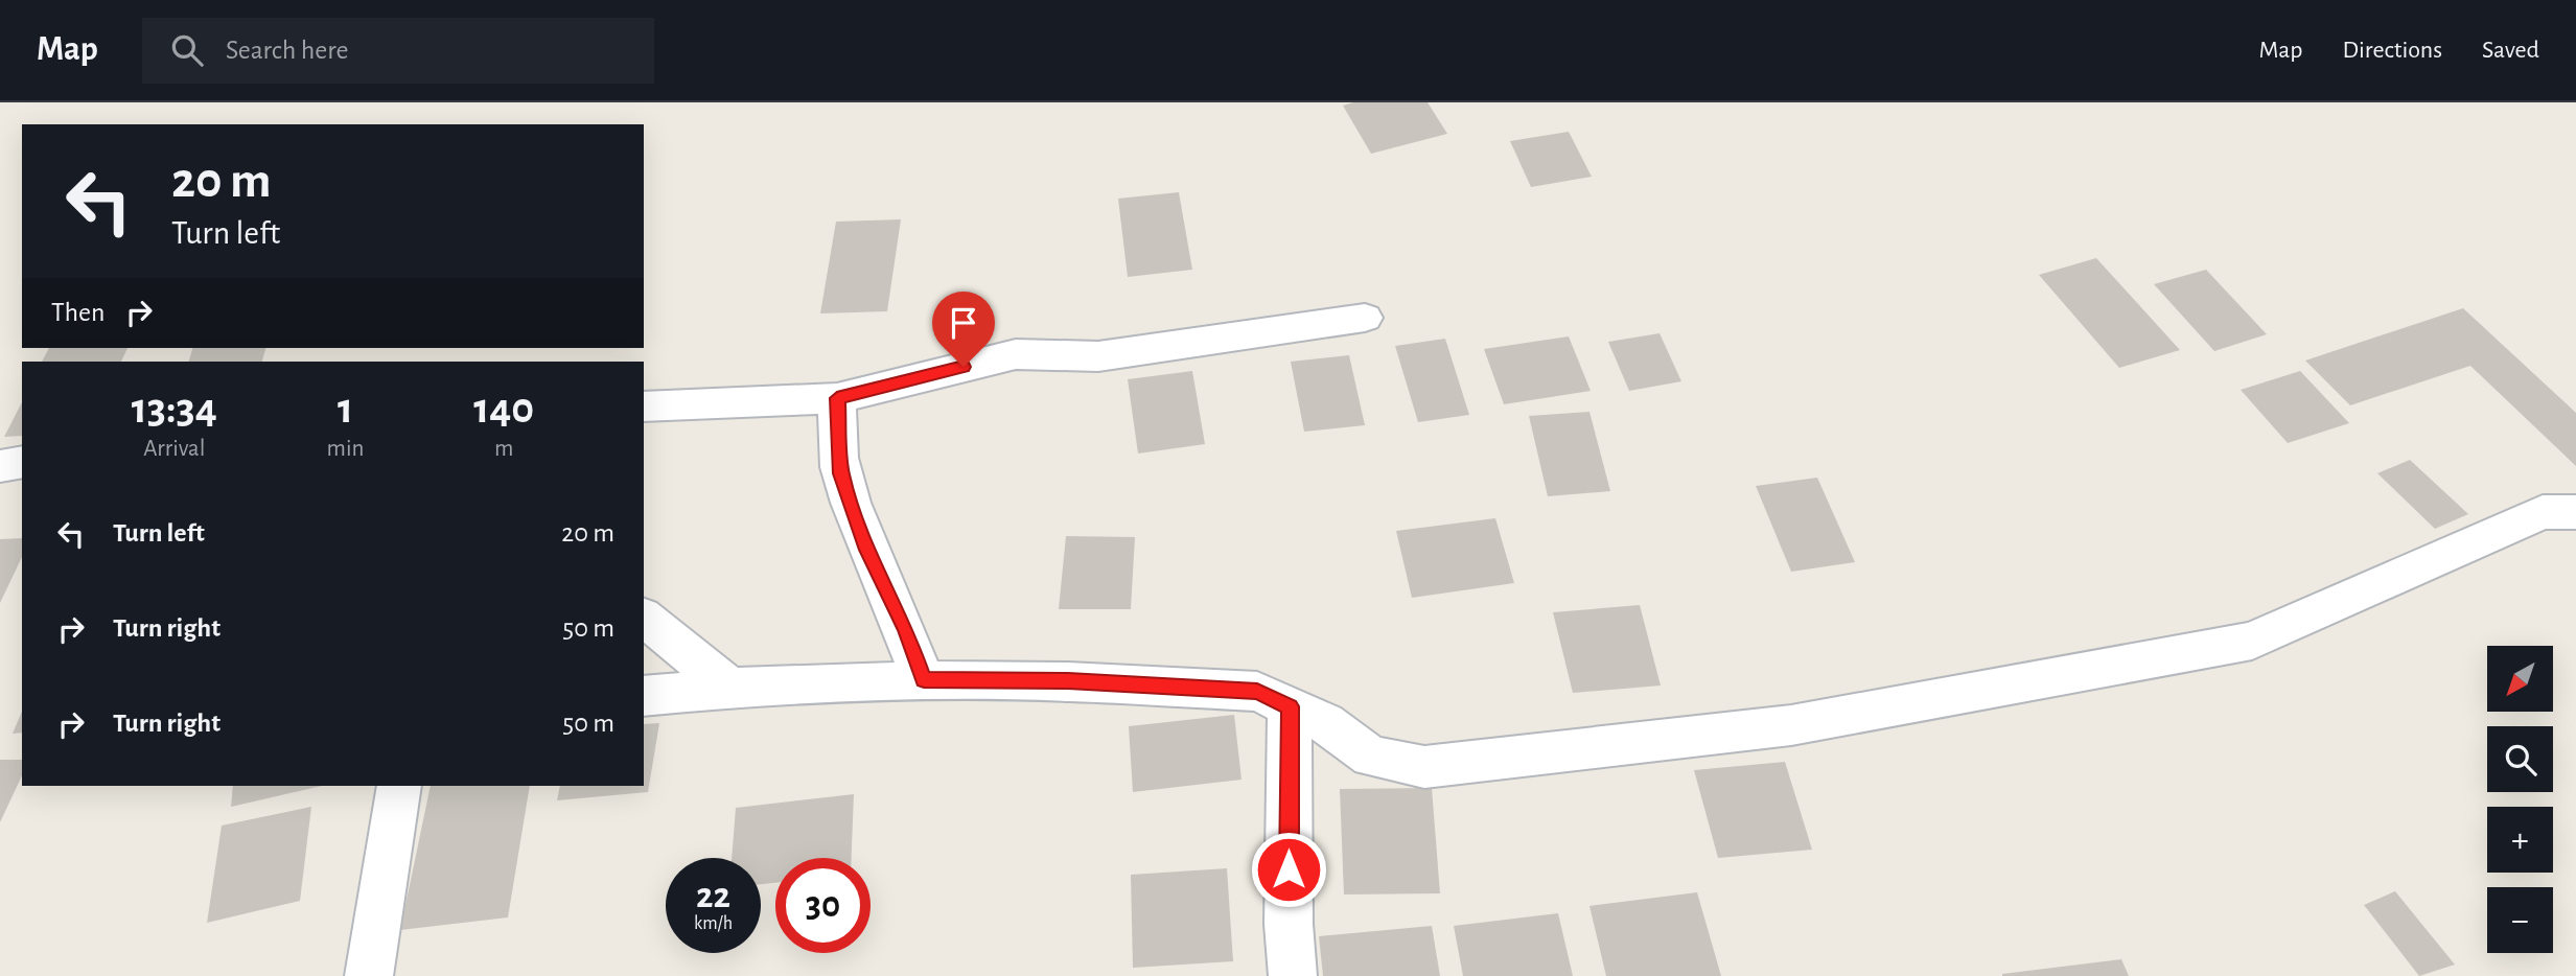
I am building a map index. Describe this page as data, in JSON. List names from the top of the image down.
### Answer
{
  "north": "bottom left",
  "page": {
    "header": "Map",
    "search": "Search here",
    "nav": ["Map", "Directions", "Saved"],
    "turn": ["20 m", "Turn left"],
    "then": "Then",
    "eta": [
      "13:34",
      "Arrival",
      "1",
      "min",
      "140",
      "m"
    ],
    "list": [
      {
        "name": "Turn left",
        "value": "20 m"
      },
      {
        "name": "Turn right",
        "value": "50 m"
      },
      {
        "name": "Turn right",
        "value": "50 m"
      }
    ],
    "map_buttons": ["+", "−"],
    "speed": "22 km/h",
    "limit": "30"
  }
}
